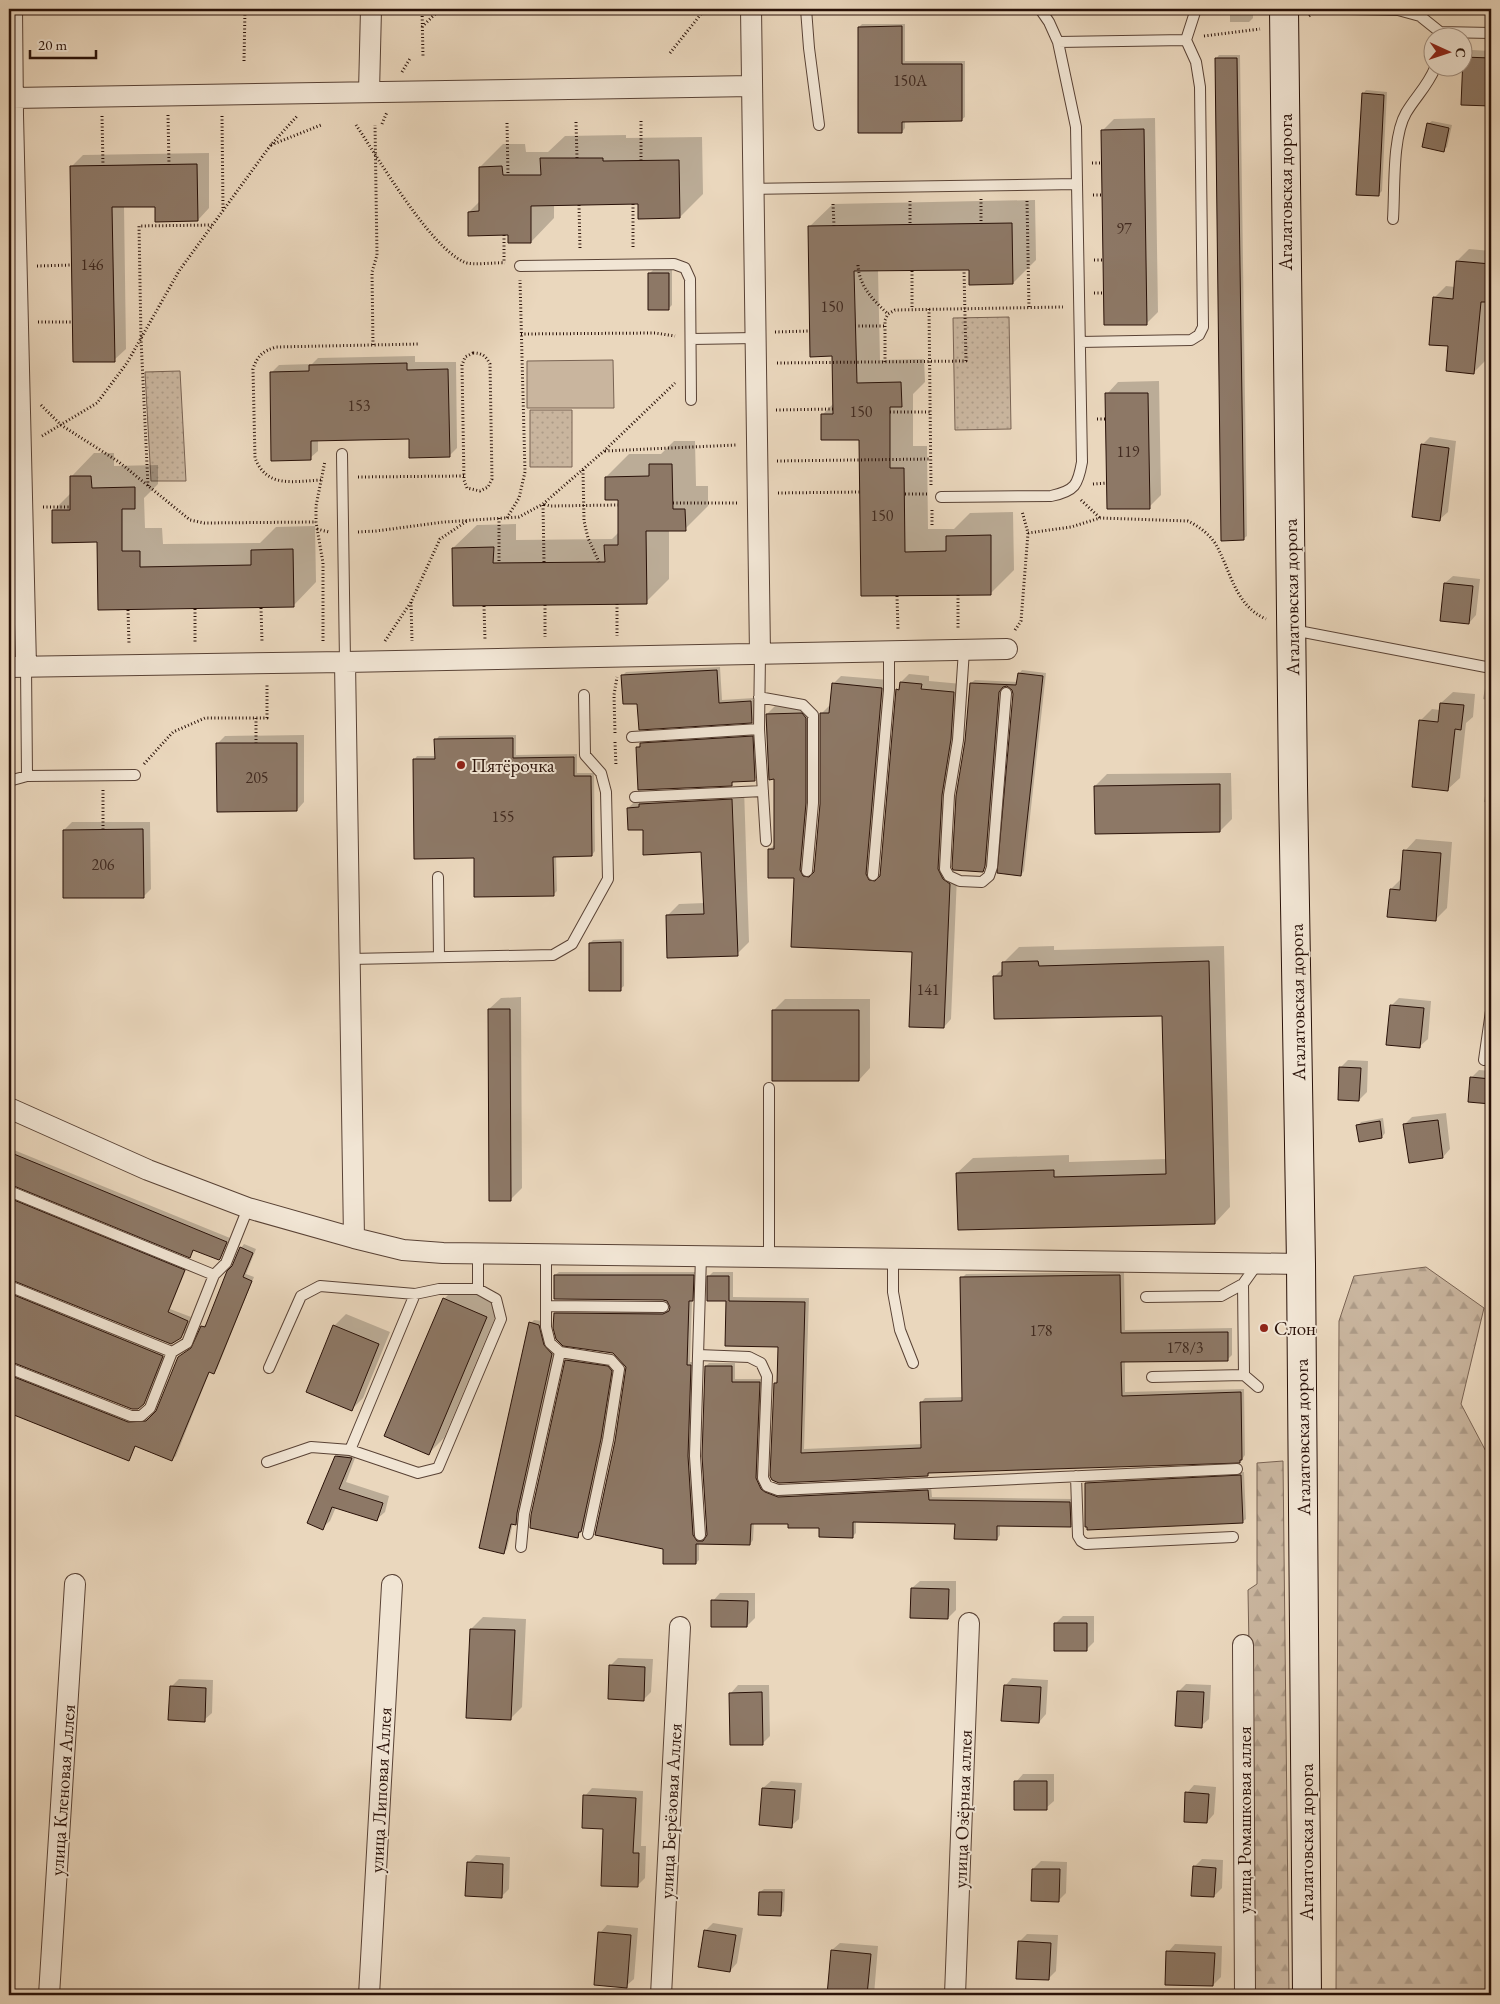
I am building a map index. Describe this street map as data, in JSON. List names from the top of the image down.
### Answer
{
  "streets": {
    "main road": ["Агалатовская дорога"],
    "street": [
      "улица Кленовая Аллея",
      "улица Липовая Аллея",
      "улица Озёрная аллея",
      "улица Берёзовая Аллея",
      "улица Ромашковая аллея"
    ]
  },
  "places": ["Пятёрочка", "Слон"],
  "house_numbers": [
    "150А",
    "97",
    "146",
    "150",
    "153",
    "150",
    "119",
    "150",
    "205",
    "155",
    "206",
    "141",
    "178",
    "178/3"
  ],
  "scale_bar": "20 m",
  "north": "right"
}
